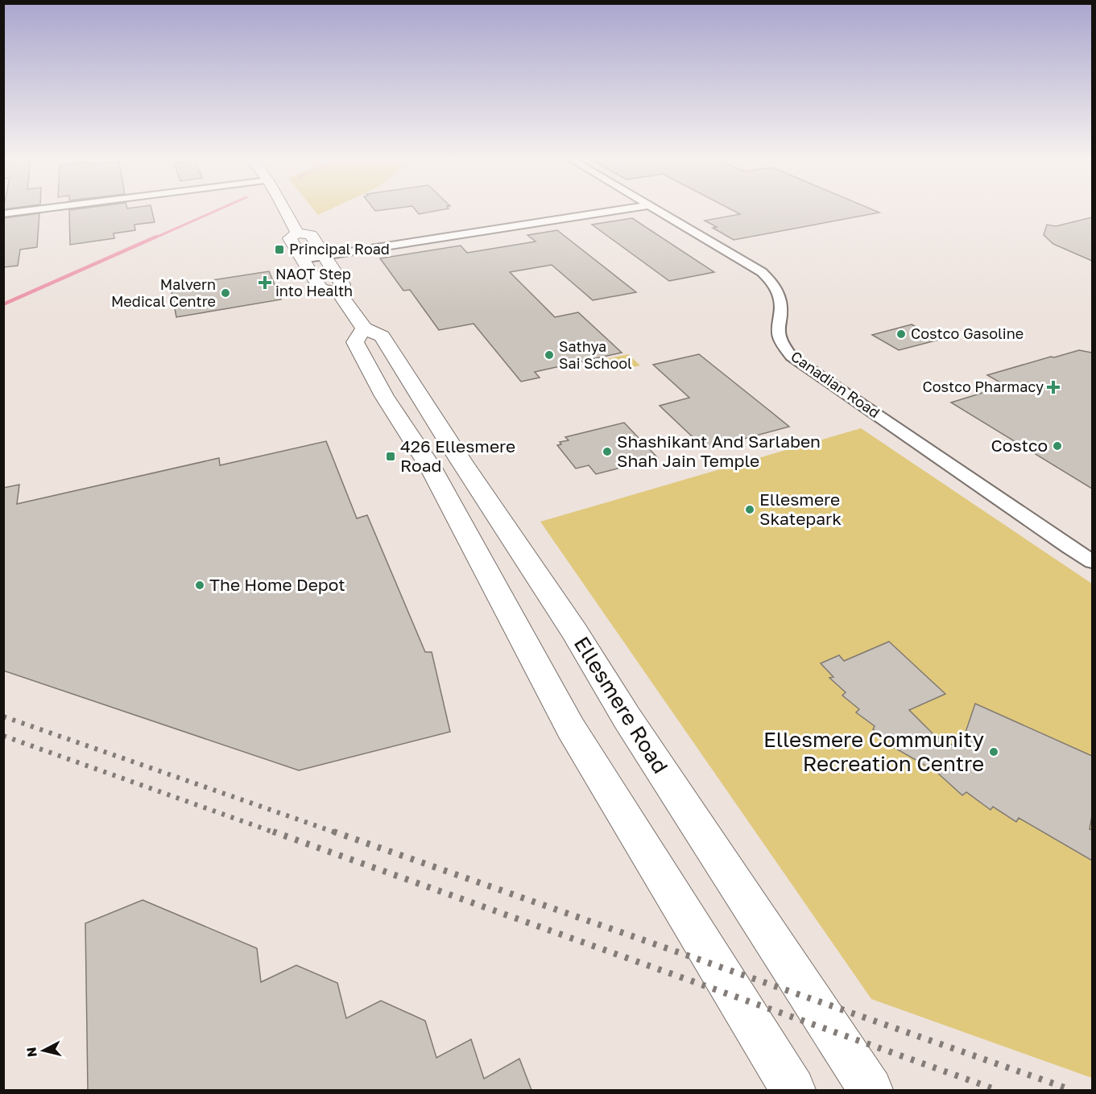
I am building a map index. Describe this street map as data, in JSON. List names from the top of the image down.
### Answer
{
  "streets": {
    "main road": ["Ellesmere Road"],
    "street": ["Canadian Road"]
  },
  "places": {
    "transit": ["Principal Road", "426 Ellesmere Road"],
    "health": ["NAOT Step into Health", "Costco Pharmacy"],
    "other": [
      "Malvern Medical Centre",
      "Costco Gasoline",
      "Sathya Sai School",
      "Costco",
      "Shashikant And Sarlaben Shah Jain Temple",
      "Ellesmere Skatepark",
      "The Home Depot",
      "Ellesmere Community Recreation Centre"
    ]
  },
  "north": "left"
}
